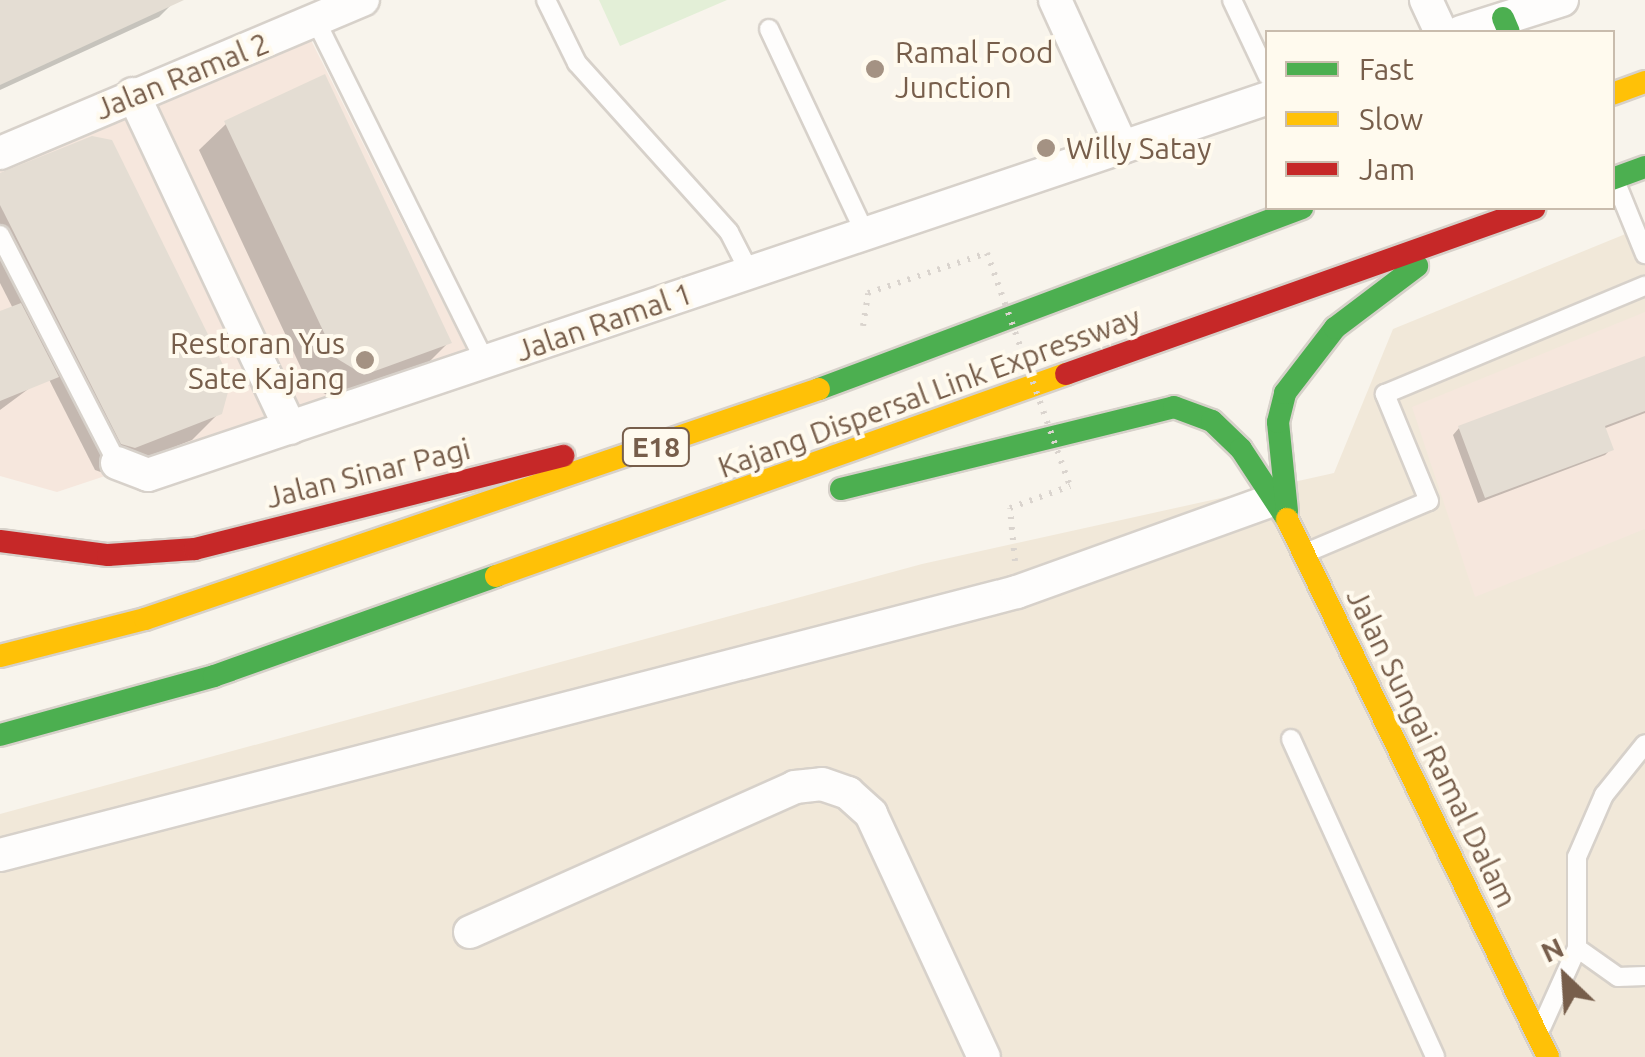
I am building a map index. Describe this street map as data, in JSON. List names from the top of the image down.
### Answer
{
  "streets": {
    "main road": [
      "Kajang Dispersal Link Expressway",
      "E18",
      "Jalan Sinar Pagi",
      "Jalan Sungai Ramal Dalam"
    ],
    "street": ["Jalan Ramal 2", "Jalan Ramal 1"]
  },
  "crossings": [
    ["Kajang Dispersal Link Expressway", "Jalan Sinar Pagi"]
  ],
  "places": ["Ramal Food Junction", "Willy Satay", "Restoran Yus Sate Kajang"],
  "legend": ["Fast", "Slow", "Jam"],
  "north": "top left"
}
